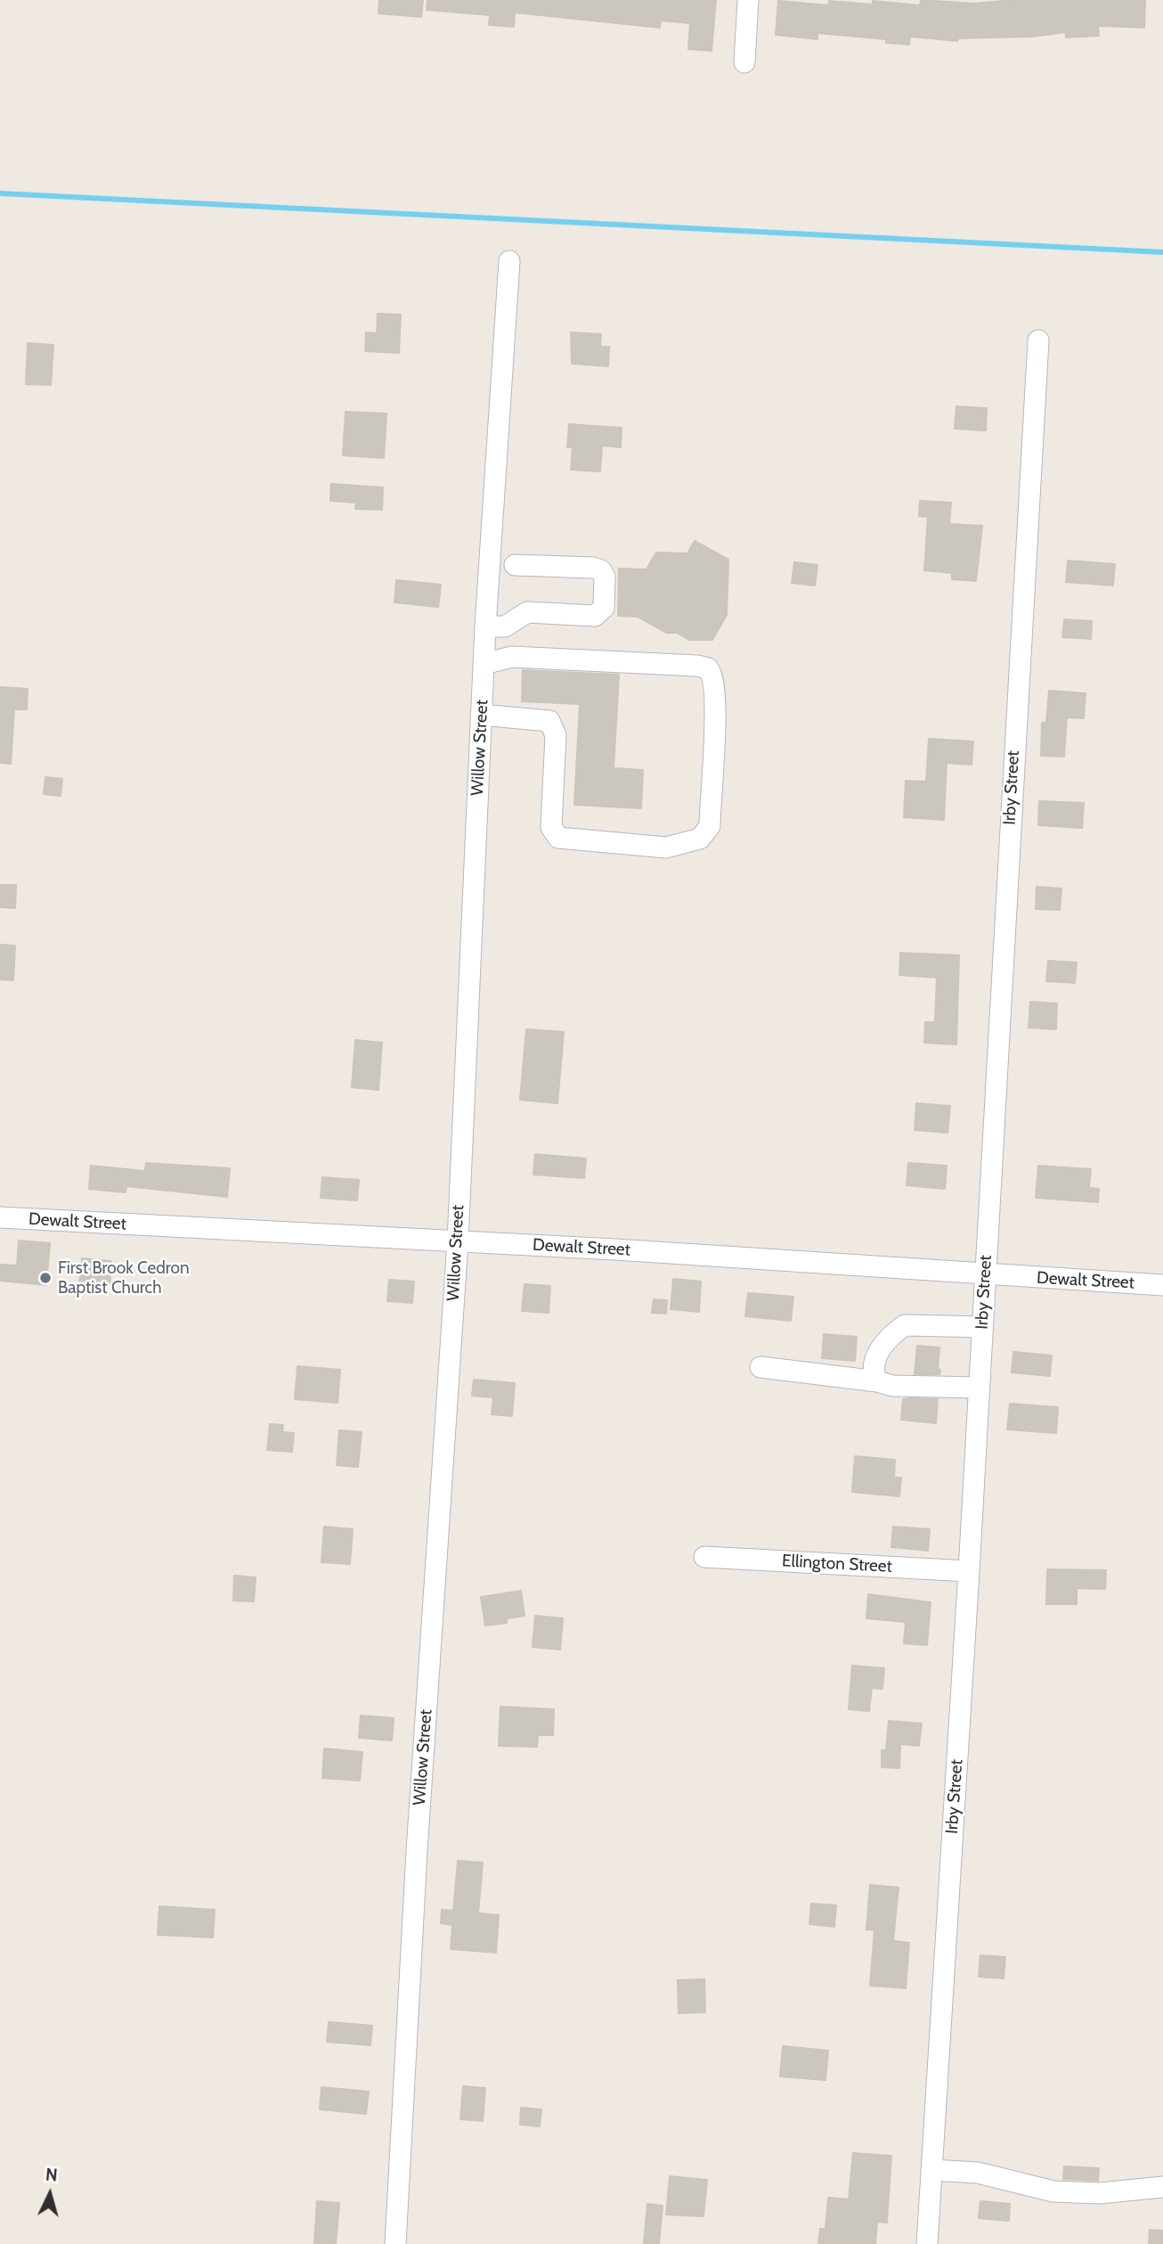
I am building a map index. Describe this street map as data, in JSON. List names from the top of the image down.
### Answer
{
  "streets": {
    "street": [
      "Willow Street",
      "Irby Street",
      "Dewalt Street",
      "Ellington Street"
    ]
  },
  "crossings": [
    ["Willow Street", "Dewalt Street"],
    ["Irby Street", "Dewalt Street"],
    ["Irby Street", "Ellington Street"]
  ],
  "places": ["First Brook Cedron Baptist Church"],
  "north": "top"
}
